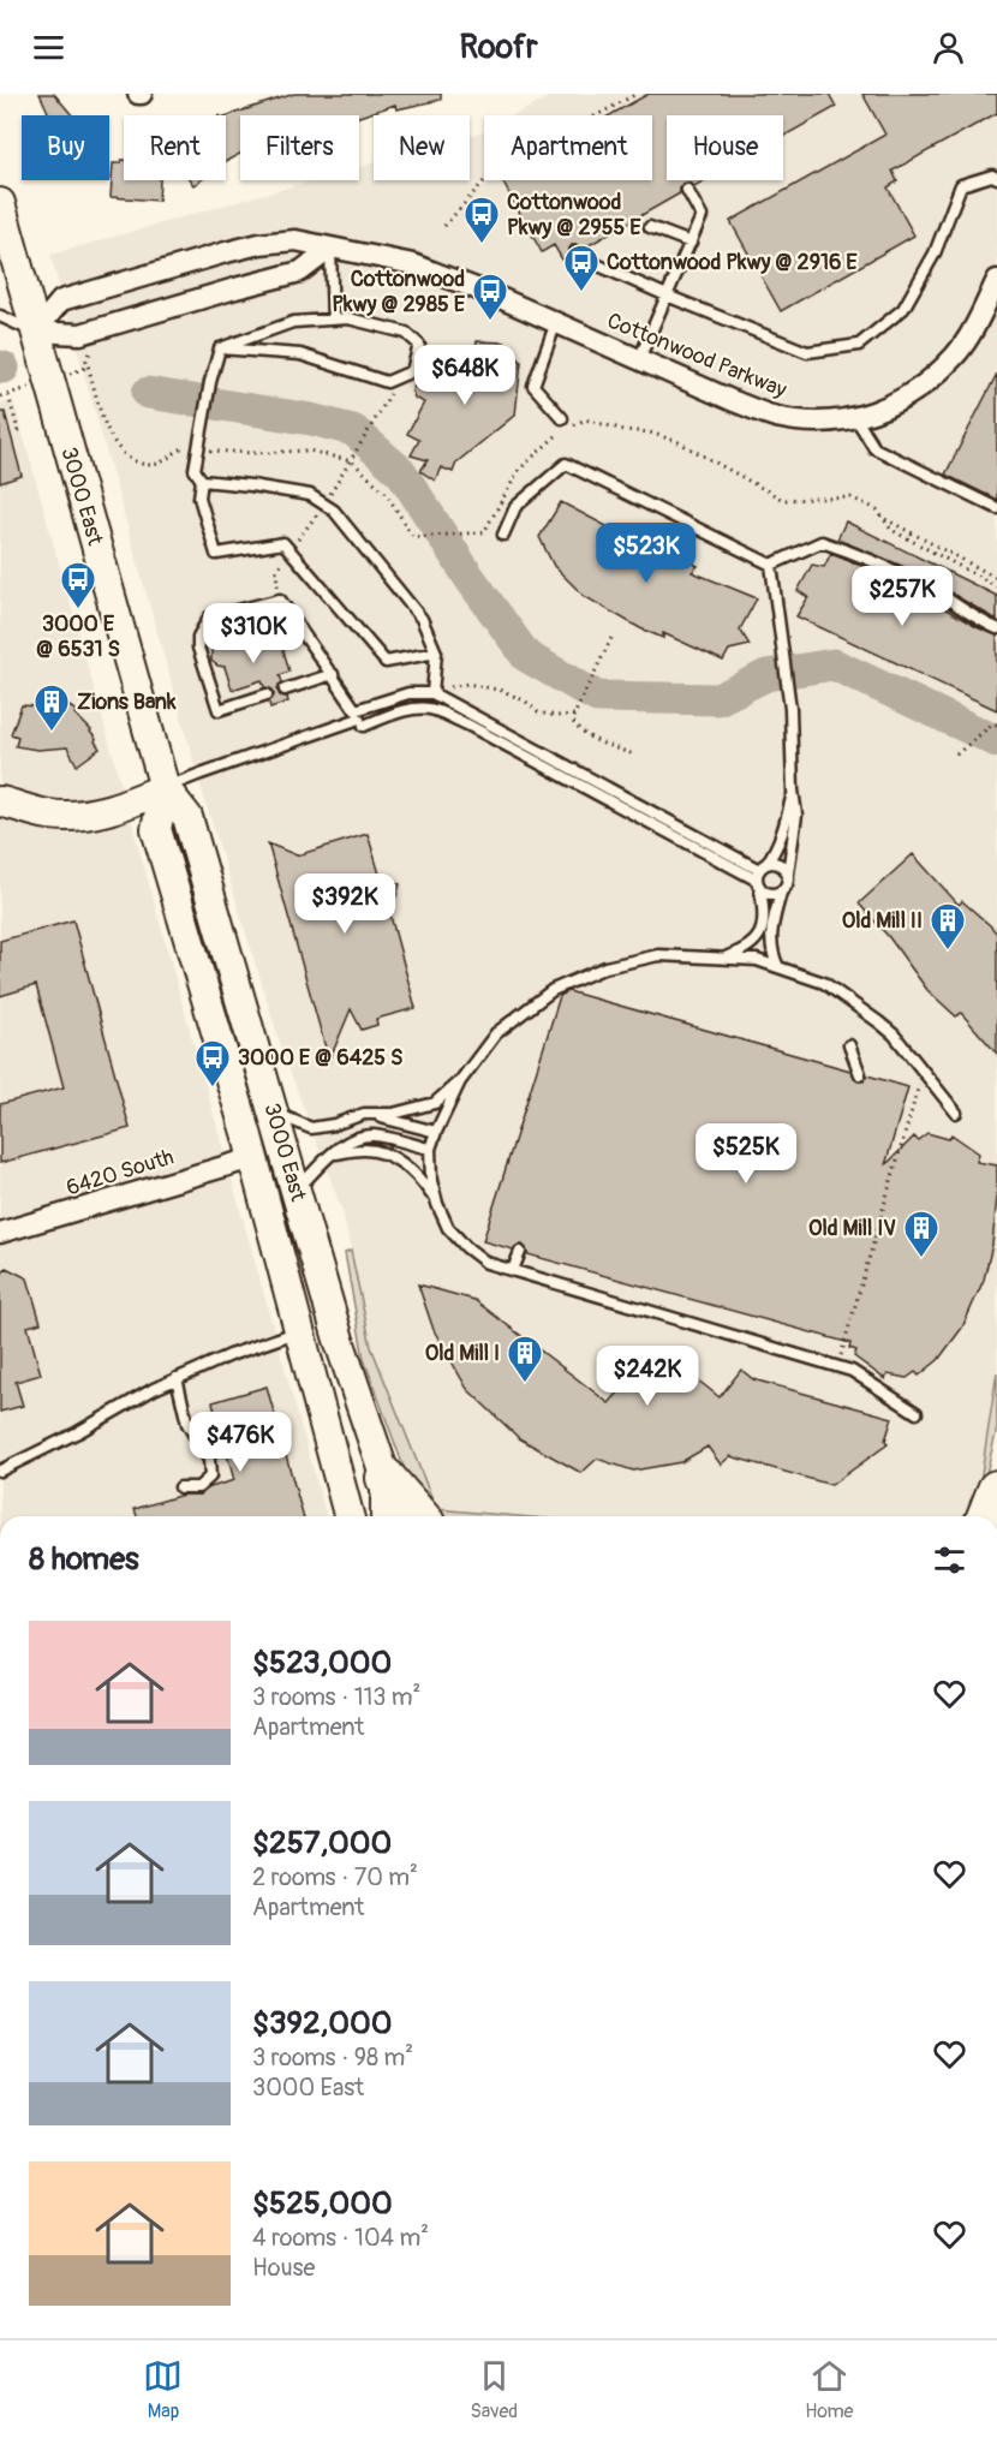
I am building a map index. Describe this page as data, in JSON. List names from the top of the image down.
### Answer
{
  "streets": {
    "main road": ["3000 East"],
    "street": ["Cottonwood Parkway", "6420 South"]
  },
  "crossings": [
    ["Cottonwood Parkway", "3000 East"],
    ["3000 East", "6420 South"]
  ],
  "places": {
    "bus stop": [
      "Cottonwood Pkwy @ 2955 E",
      "Cottonwood Pkwy @ 2916 E",
      "Cottonwood Pkwy @ 2985 E",
      "3000 E @ 6531 S",
      "3000 E @ 6425 S"
    ],
    "building": [
      "Zions Bank",
      "Old Mill II",
      "Old Mill IV",
      "Old Mill I"
    ]
  },
  "page": {
    "header": "Roofr",
    "chip": [
      "Buy",
      "Rent",
      "Filters",
      "New",
      "Apartment",
      "House"
    ],
    "price": [
      "$648K",
      "$523K",
      "$257K",
      "$310K",
      "$392K",
      "$525K",
      "$242K",
      "$476K"
    ],
    "heading": "8 homes",
    "list": [
      {
        "name": "$523,000",
        "note": "3 rooms · 113 m² · Apartment"
      },
      {
        "name": "$257,000",
        "note": "2 rooms · 70 m² · Apartment"
      },
      {
        "name": "$392,000",
        "note": "3 rooms · 98 m² · 3000 East"
      },
      {
        "name": "$525,000",
        "note": "4 rooms · 104 m² · House"
      }
    ],
    "tabs": ["Map", "Saved", "Home"]
  }
}
